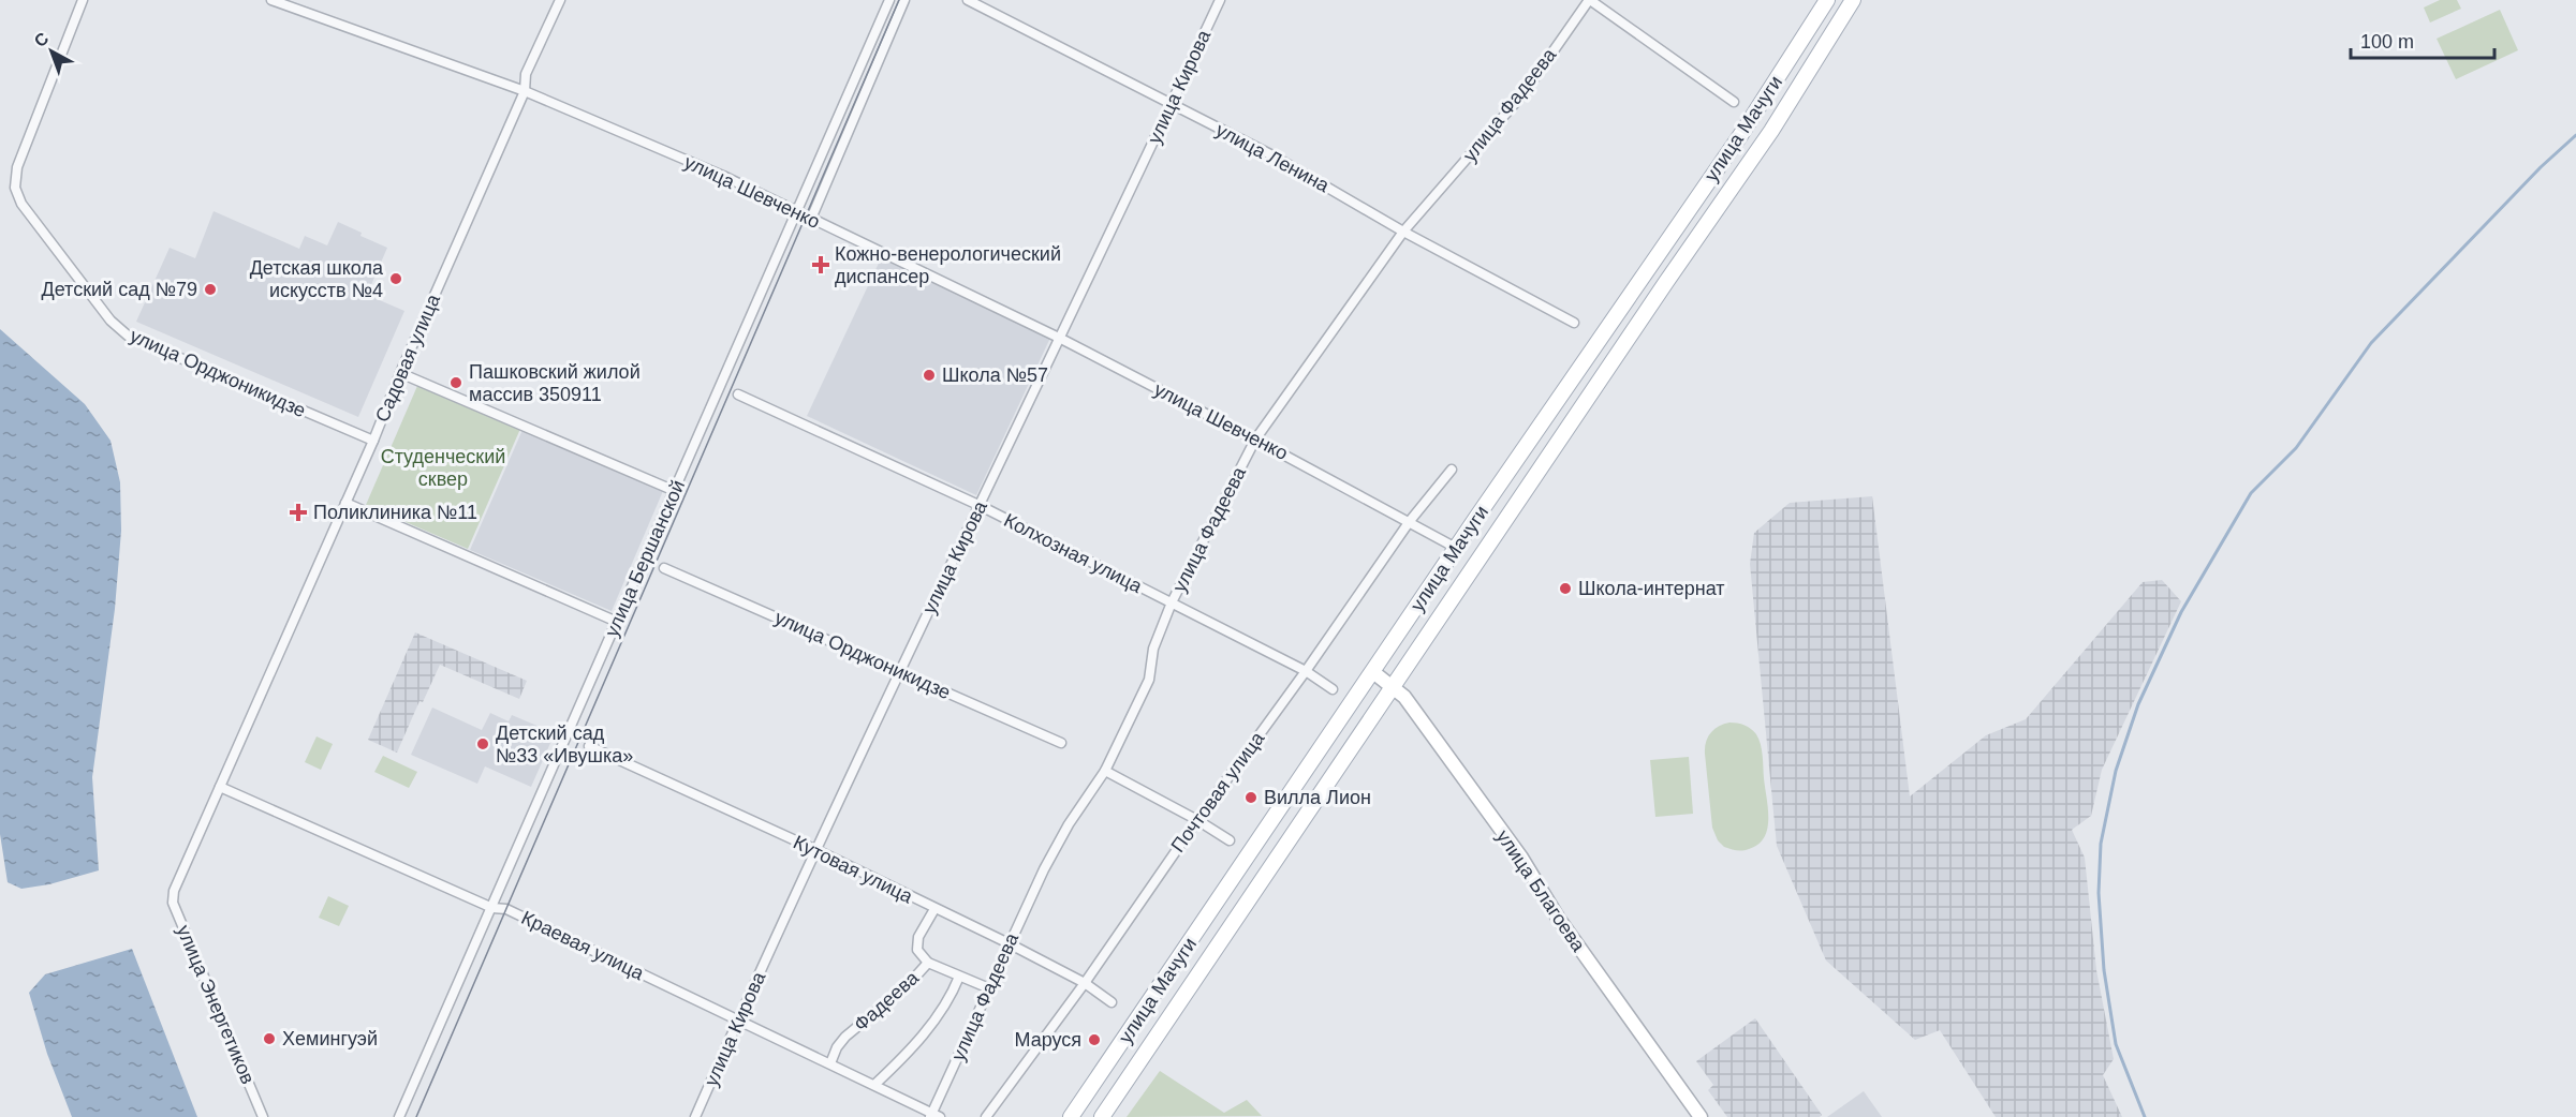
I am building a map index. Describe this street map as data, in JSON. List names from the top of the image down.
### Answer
{
  "streets": {
    "main road": ["улица Мачуги"],
    "street": [
      "улица Кирова",
      "улица Фадеева",
      "улица Ленина",
      "улица Шевченко",
      "Садовая улица",
      "улица Орджоникидзе",
      "Колхозная улица",
      "улица Бершанской",
      "Почтовая улица",
      "Кутовая улица",
      "улица Благоева",
      "Краевая улица",
      "Фадеева",
      "улица Энергетиков"
    ]
  },
  "crossings": [
    ["улица Кирова", "улица Ленина"],
    ["улица Кирова", "улица Шевченко"],
    ["улица Кирова", "улица Орджоникидзе"],
    ["улица Кирова", "Колхозная улица"],
    ["улица Кирова", "Кутовая улица"],
    ["улица Кирова", "Краевая улица"],
    ["улица Фадеева", "улица Ленина"],
    ["улица Фадеева", "улица Шевченко"],
    ["улица Фадеева", "Колхозная улица"],
    ["улица Фадеева", "Кутовая улица"],
    ["улица Фадеева", "Краевая улица"],
    ["улица Фадеева", "Фадеева"],
    ["улица Мачуги", "улица Шевченко"],
    ["улица Мачуги", "улица Благоева"],
    ["улица Шевченко", "Садовая улица"],
    ["улица Шевченко", "улица Бершанской"],
    ["улица Шевченко", "Почтовая улица"],
    ["Садовая улица", "улица Орджоникидзе"],
    ["Садовая улица", "Краевая улица"],
    ["Садовая улица", "улица Энергетиков"],
    ["Колхозная улица", "Почтовая улица"],
    ["улица Бершанской", "Краевая улица"],
    ["Почтовая улица", "Кутовая улица"],
    ["Краевая улица", "Фадеева"]
  ],
  "parks": ["Студенческий сквер"],
  "places": {
    "health": ["Кожно-венерологический диспансер", "Поликлиника №11"],
    "other": [
      "Детская школа искусств №4",
      "Детский сад №79",
      "Школа №57",
      "Пашковский жилой массив 350911",
      "Школа-интернат",
      "Детский сад №33 «Ивушка»",
      "Вилла Лион",
      "Хемингуэй",
      "Маруся"
    ]
  },
  "scale_bar": "100 m",
  "north": "top left"
}
